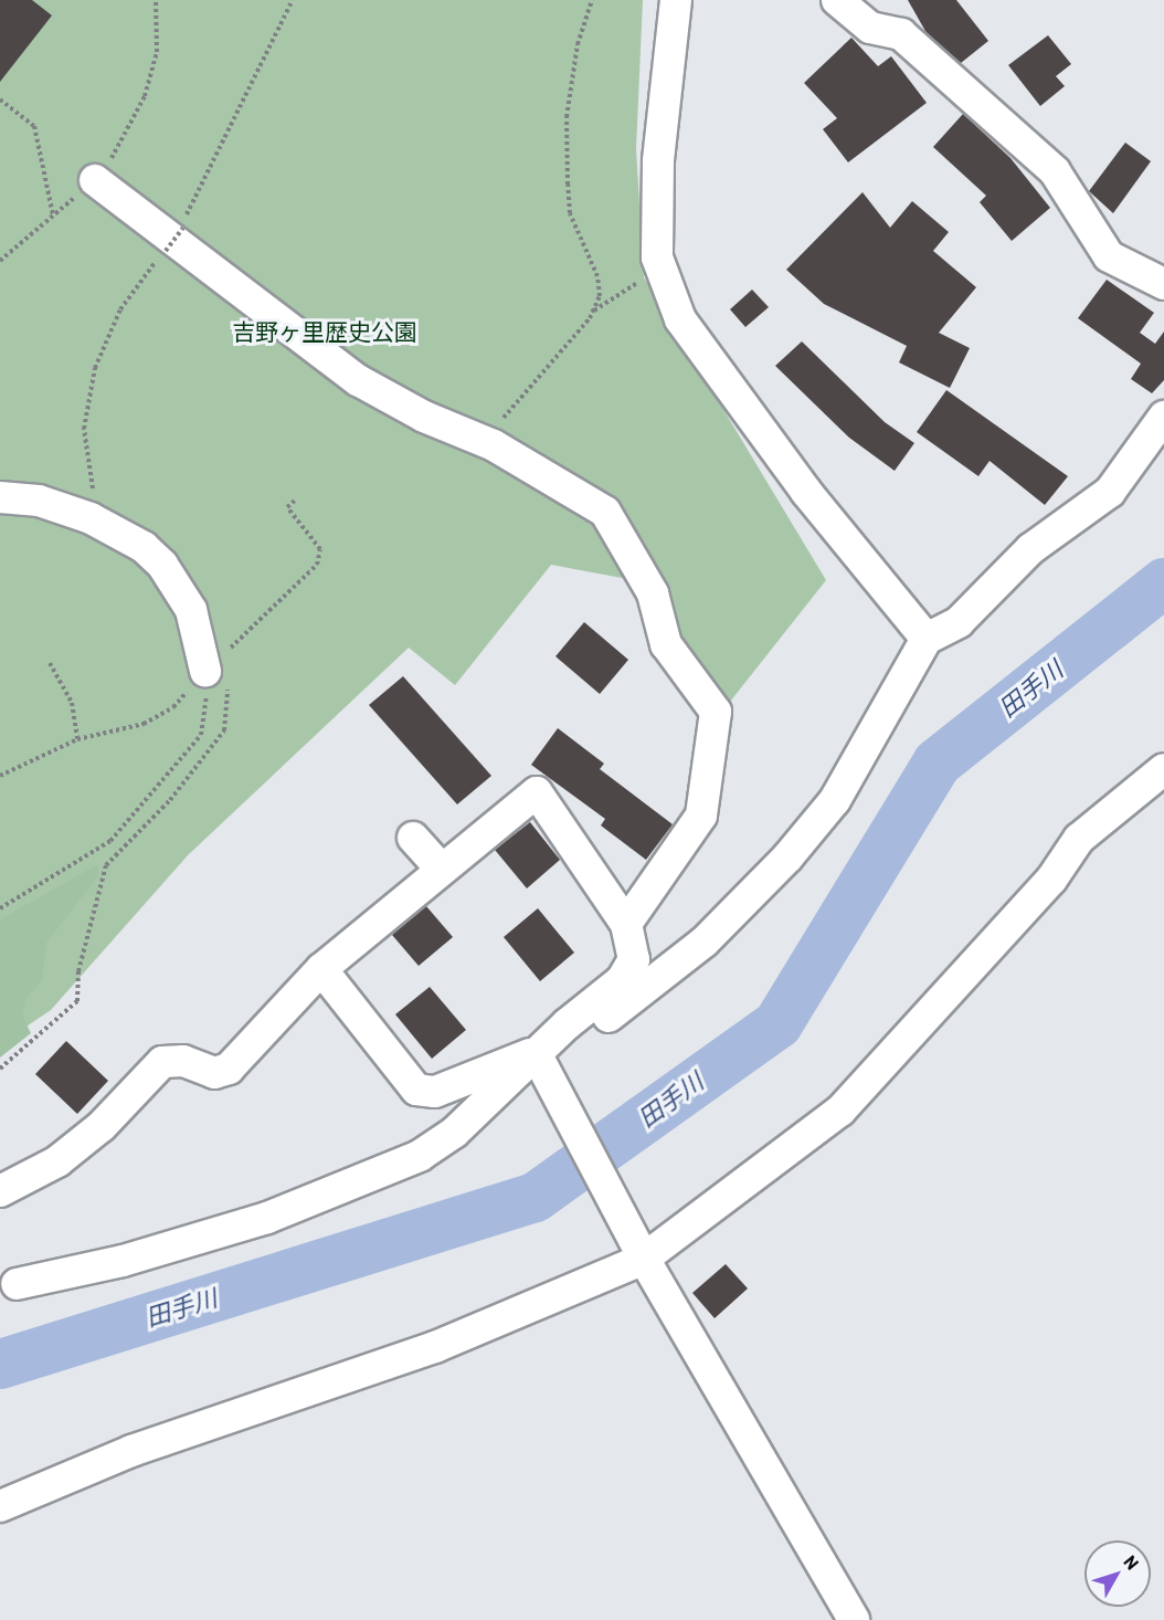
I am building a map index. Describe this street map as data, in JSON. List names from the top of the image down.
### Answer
{
  "water": ["田手川"],
  "parks": ["吉野ヶ里歴史公園"],
  "north": "top right"
}
